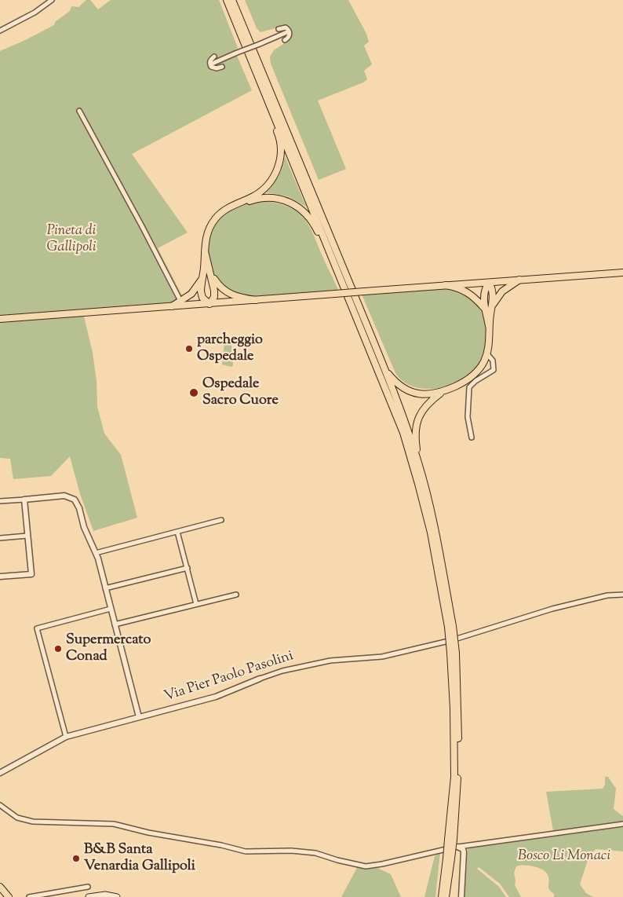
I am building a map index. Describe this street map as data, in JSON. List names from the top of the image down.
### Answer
{
  "streets": {
    "street": ["Via Pier Paolo Pasolini"]
  },
  "parks": ["Pineta di Gallipoli", "Bosco Li Monaci"],
  "places": [
    "parcheggio Ospedale",
    "Ospedale Sacro Cuore",
    "Supermercato Conad",
    "B&B Santa Venardia Gallipoli"
  ]
}
